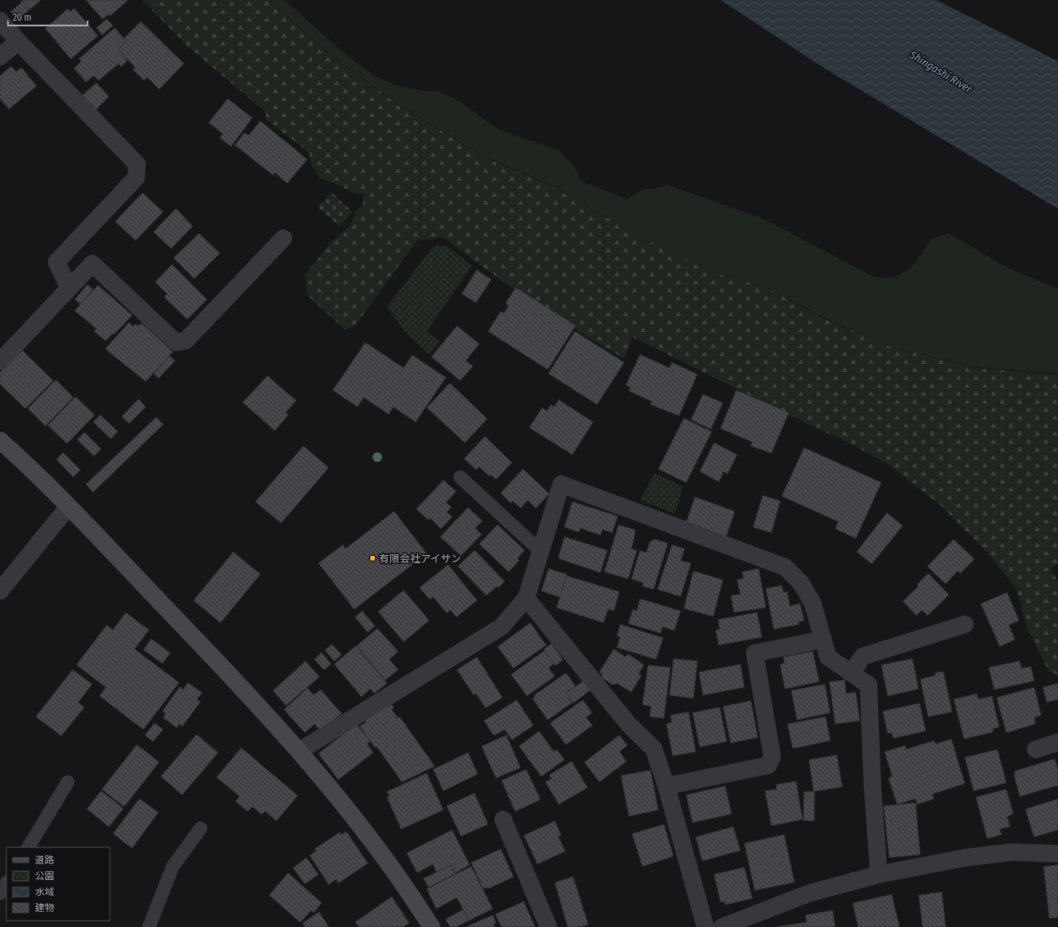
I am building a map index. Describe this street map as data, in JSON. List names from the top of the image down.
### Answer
{
  "water": ["Shingashi River"],
  "places": ["有限会社アイサン"],
  "legend": [
    "道路",
    "公園",
    "水域",
    "建物"
  ],
  "scale_bar": "20 m"
}
